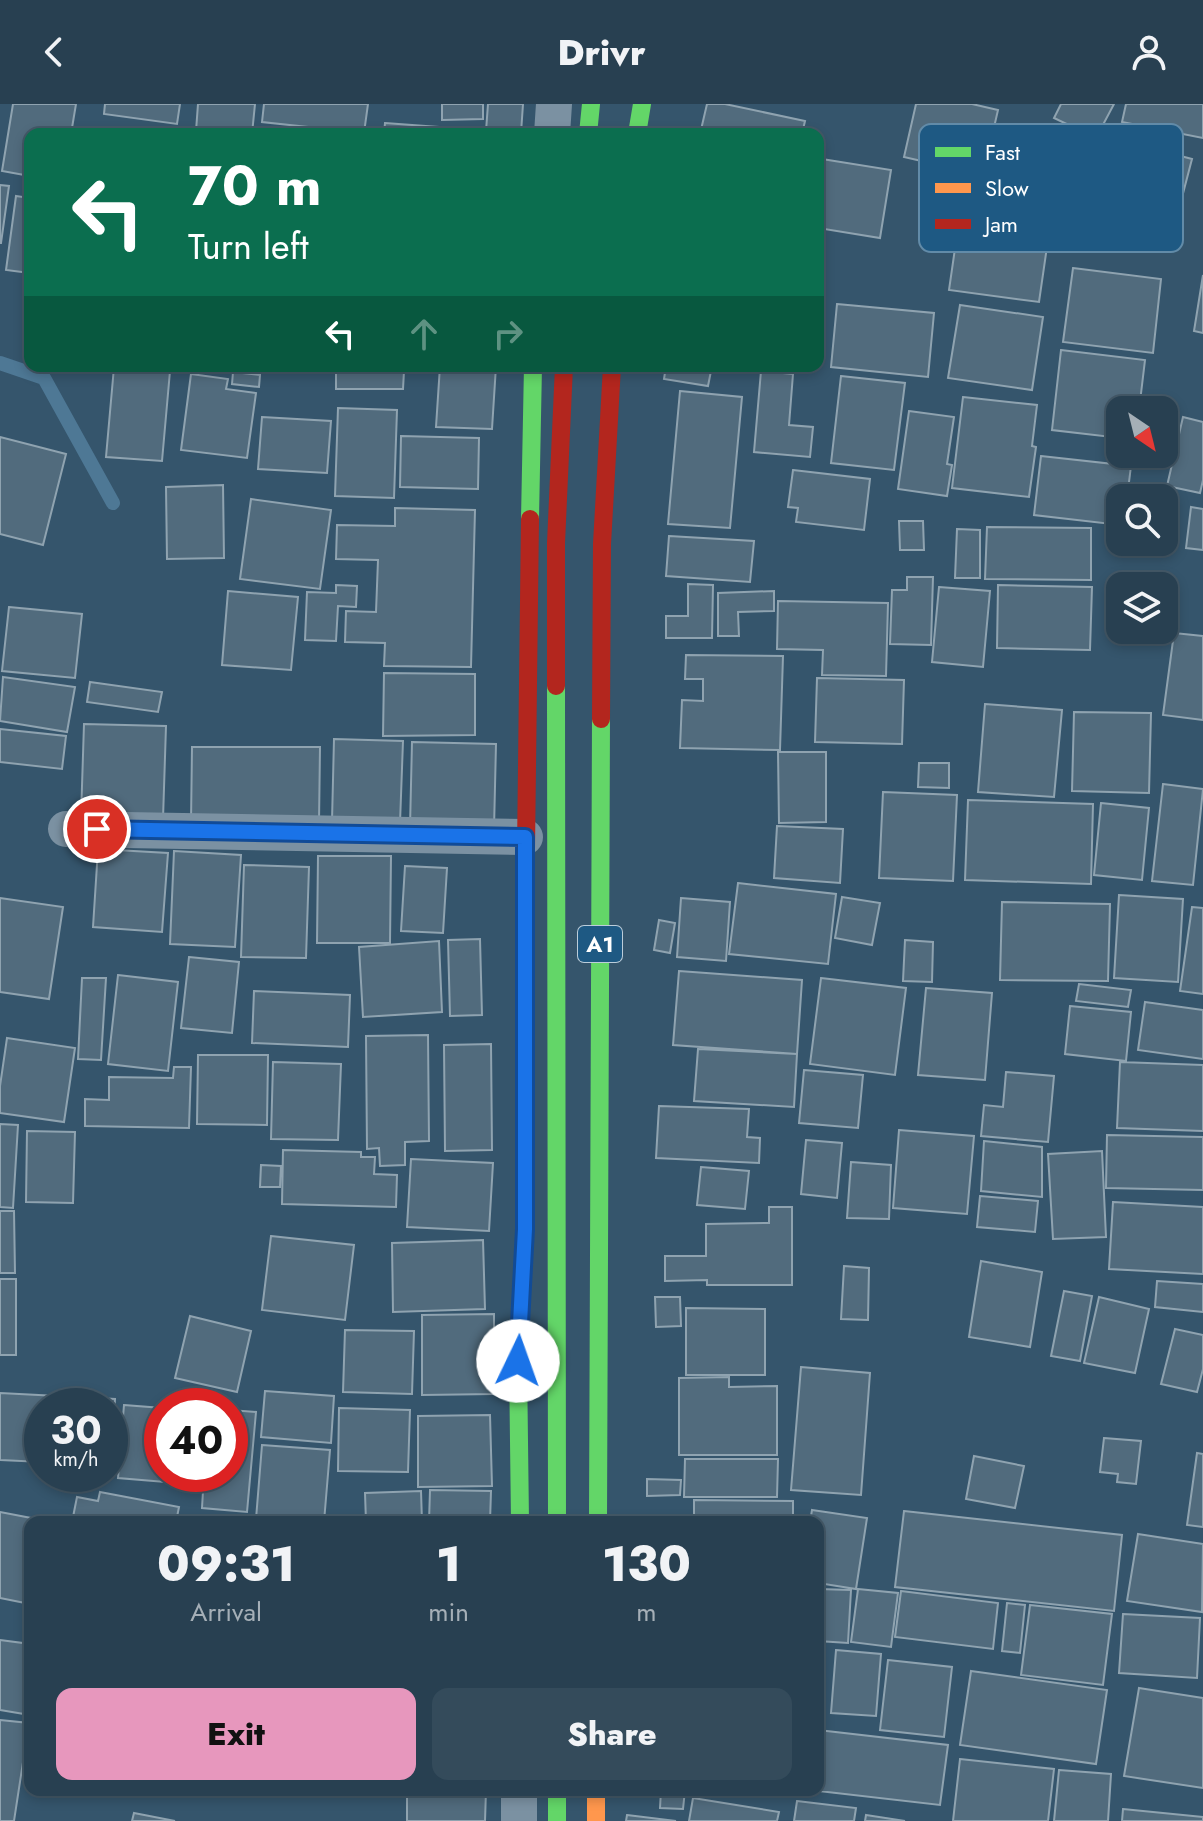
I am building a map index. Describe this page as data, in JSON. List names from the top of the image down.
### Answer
{
  "streets": {
    "main road": ["A1"]
  },
  "legend": ["Fast", "Slow", "Jam"],
  "north": "bottom right",
  "page": {
    "header": "Drivr",
    "turn": ["70 m", "Turn left"],
    "speed": "30 km/h",
    "limit": "40",
    "eta": [
      "09:31",
      "Arrival",
      "1",
      "min",
      "130",
      "m"
    ],
    "buttons": ["Exit", "Share"]
  }
}
